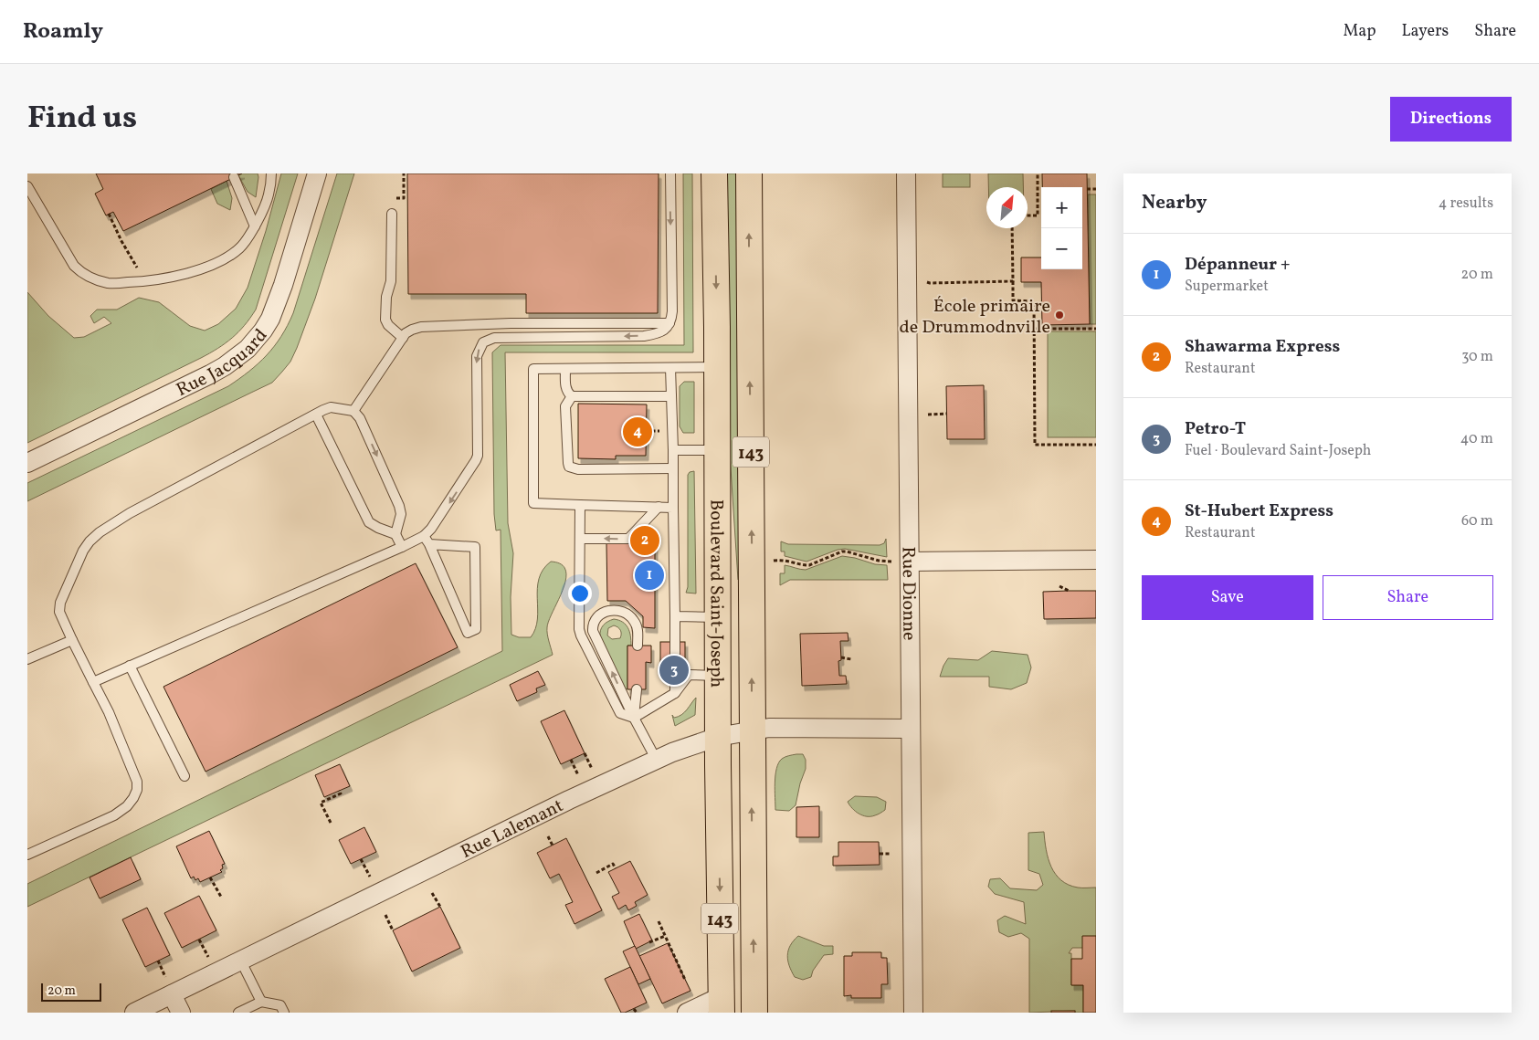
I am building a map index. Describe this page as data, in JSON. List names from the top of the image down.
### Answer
{
  "streets": {
    "main road": ["143", "Boulevard Saint-Joseph"],
    "street": ["Rue Jacquard", "Rue Dionne", "Rue Lalemant"]
  },
  "crossings": [
    ["Rue Dionne", "Rue Lalemant"],
    ["Boulevard Saint-Joseph", "Rue Lalemant"]
  ],
  "places": ["École primaire de Drummodnville"],
  "scale_bar": "20 m",
  "north": "top right",
  "page": {
    "header": "Roamly",
    "nav": ["Map", "Layers", "Share"],
    "title": "Find us",
    "buttons": [
      "Directions",
      ["Save", "Share"]
    ],
    "heading": ["Nearby", "4 results"],
    "map_buttons": ["+", "−"],
    "list": [
      {
        "mark": "1",
        "name": "Dépanneur +",
        "note": "Supermarket",
        "value": "20 m"
      },
      {
        "mark": "2",
        "name": "Shawarma Express",
        "note": "Restaurant",
        "value": "30 m"
      },
      {
        "mark": "3",
        "name": "Petro-T",
        "note": "Fuel · Boulevard Saint-Joseph",
        "value": "40 m"
      },
      {
        "mark": "4",
        "name": "St-Hubert Express",
        "note": "Restaurant",
        "value": "60 m"
      }
    ],
    "pins": [
      "4",
      "2",
      "1",
      "3"
    ],
    "scale": "20 m"
  }
}
